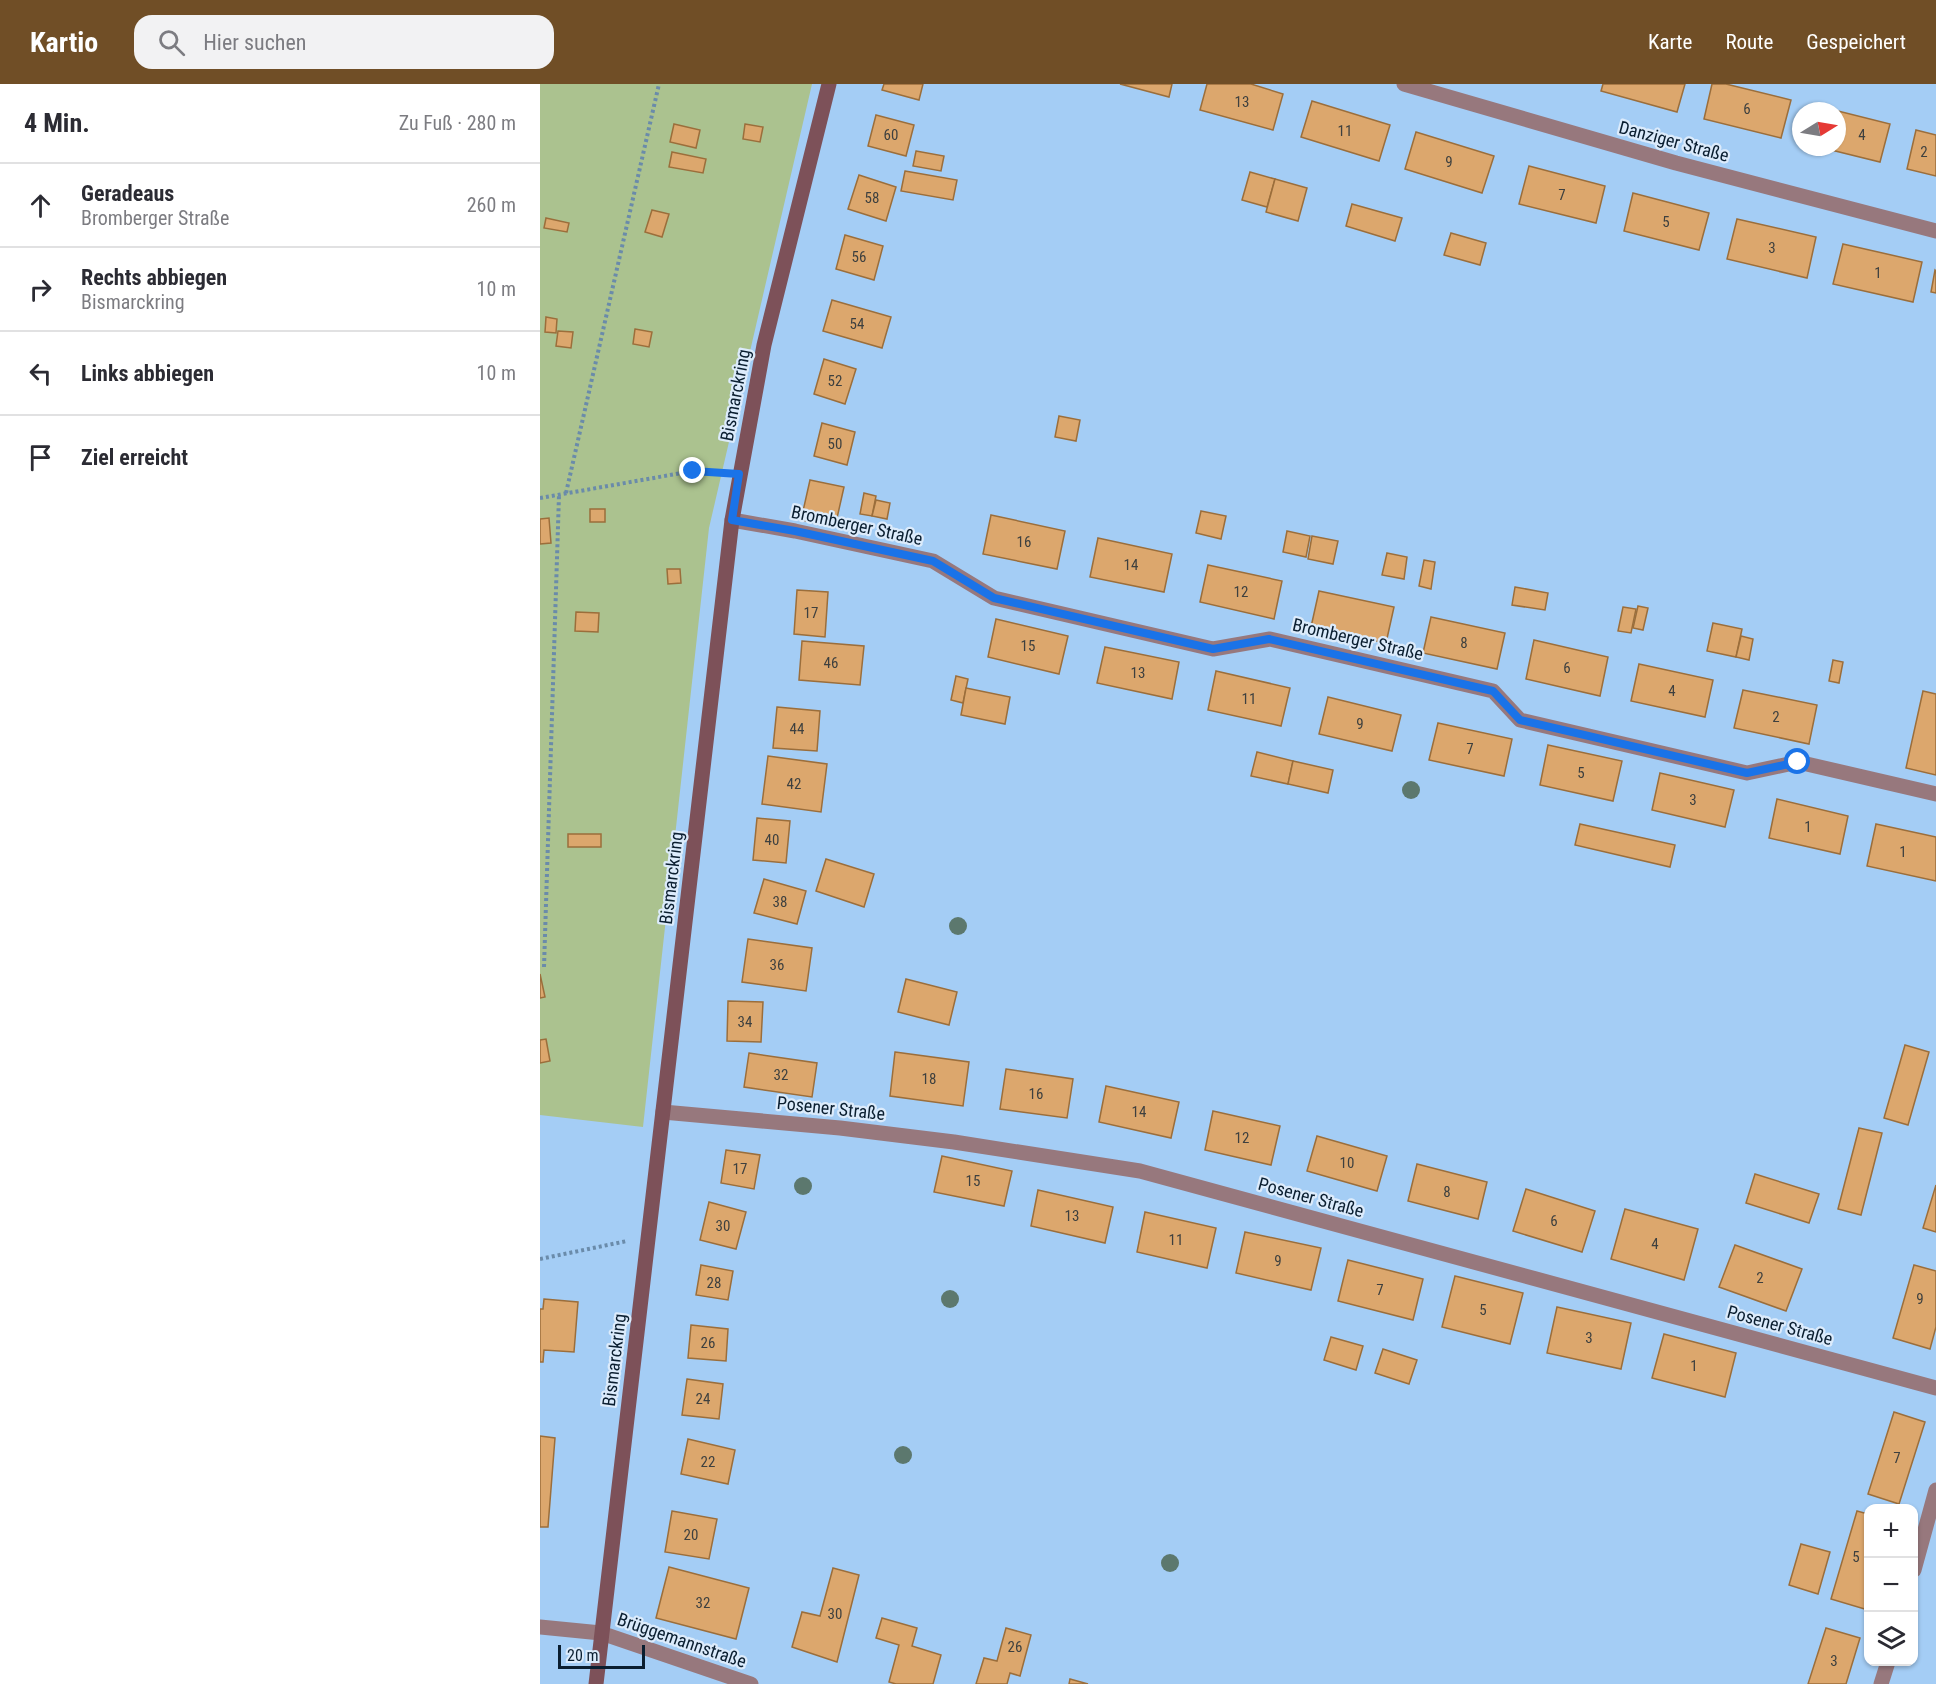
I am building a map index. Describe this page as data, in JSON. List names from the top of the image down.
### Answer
{
  "streets": {
    "street": [
      "Danziger Straße",
      "Bismarckring",
      "Bromberger Straße",
      "Posener Straße",
      "Brüggemannstraße"
    ]
  },
  "crossings": [
    ["Bismarckring", "Bromberger Straße"],
    ["Bismarckring", "Posener Straße"],
    ["Bismarckring", "Brüggemannstraße"]
  ],
  "house_numbers": [
    "13",
    "6",
    "11",
    "60",
    "4",
    "2",
    "9",
    "7",
    "58",
    "5",
    "3",
    "56",
    "1",
    "54",
    "52",
    "50",
    "16",
    "14",
    "12",
    "17",
    "8",
    "15",
    "46",
    "6",
    "13",
    "4",
    "11",
    "2",
    "9",
    "44",
    "7",
    "5",
    "42",
    "3",
    "1",
    "40",
    "1",
    "38",
    "36",
    "34",
    "32",
    "18",
    "16",
    "14",
    "12",
    "10",
    "17",
    "15",
    "8",
    "13",
    "6",
    "30",
    "11",
    "4",
    "9",
    "2",
    "28",
    "7",
    "9",
    "5",
    "3",
    "26",
    "1",
    "24",
    "7",
    "22",
    "20",
    "5",
    "32",
    "30",
    "26",
    "3"
  ],
  "scale_bar": "20 m",
  "north": "right",
  "page": {
    "header": "Kartio",
    "search": "Hier suchen",
    "nav": ["Karte", "Route", "Gespeichert"],
    "heading": ["4 Min.", "Zu Fuß · 280 m"],
    "list": [
      ["Geradeaus", "Bromberger Straße", "260 m"],
      ["Rechts abbiegen", "Bismarckring", "10 m"],
      ["Links abbiegen", "10 m"],
      "Ziel erreicht"
    ],
    "map_buttons": ["+", "−"],
    "scale": "20 m"
  }
}
